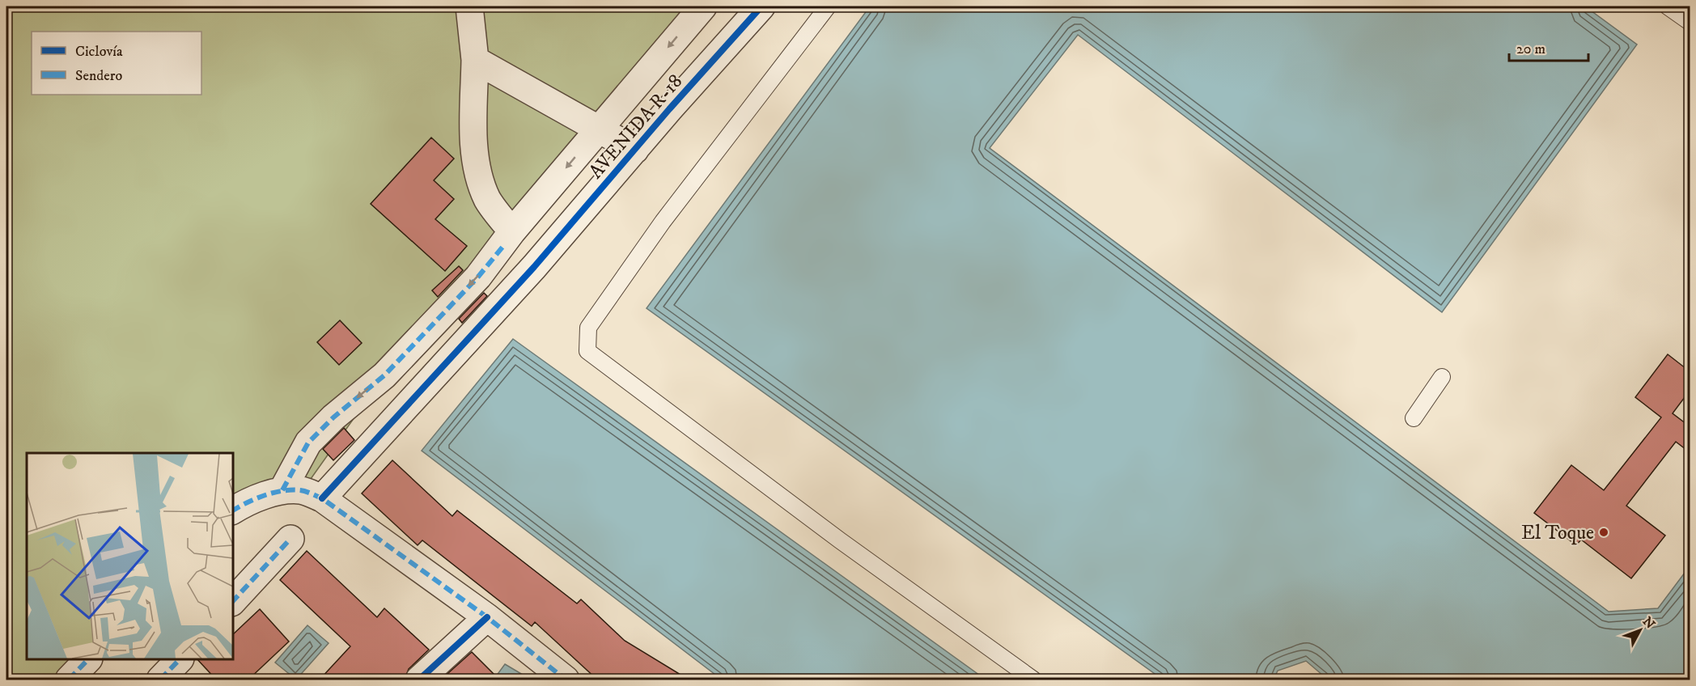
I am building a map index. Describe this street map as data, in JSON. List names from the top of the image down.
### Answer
{
  "streets": {
    "street": ["AVENIDA R-18"]
  },
  "places": ["El Toque"],
  "legend": ["Ciclovía", "Sendero"],
  "scale_bar": "20 m",
  "north": "top right"
}
